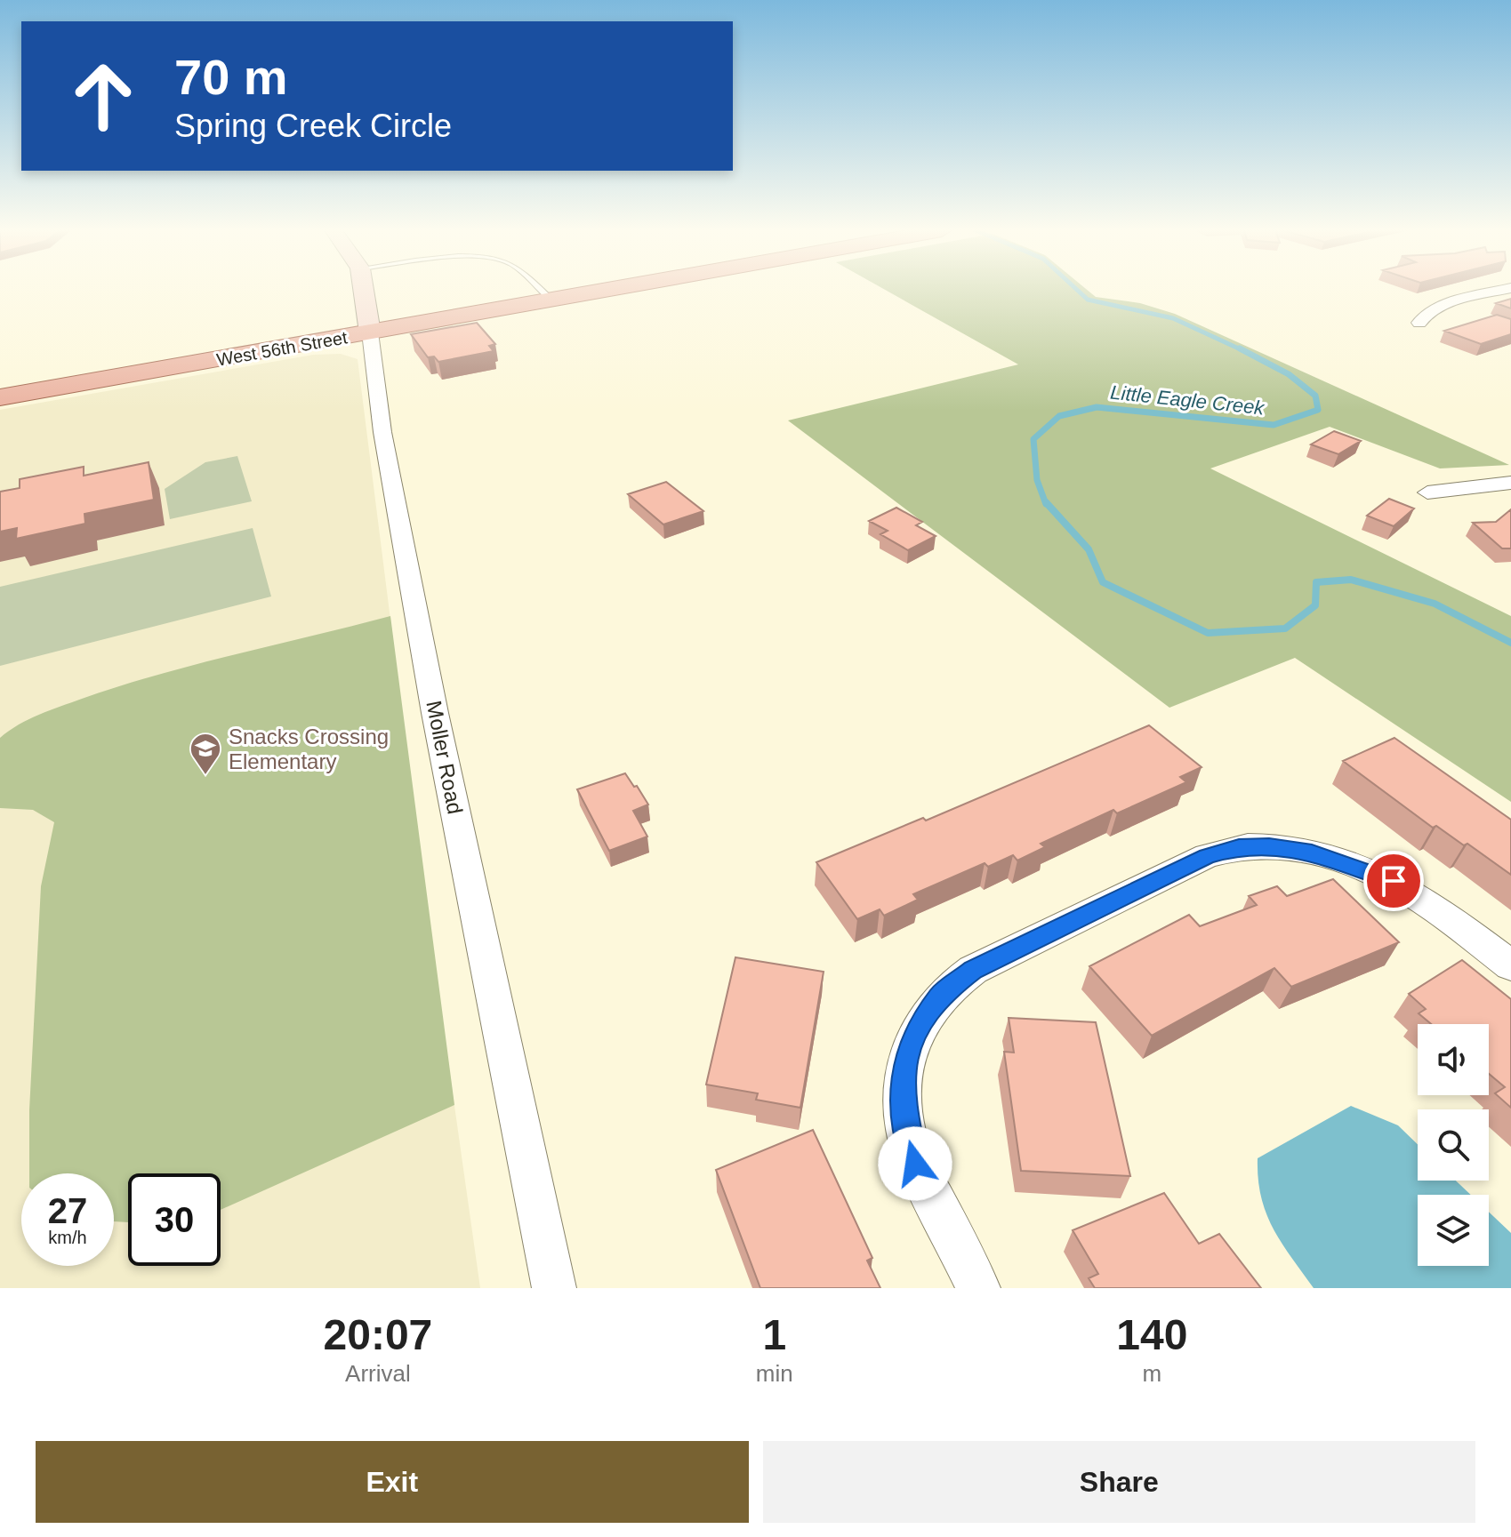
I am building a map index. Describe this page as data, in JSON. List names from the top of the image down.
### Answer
{
  "streets": {
    "main road": ["West 56th Street"],
    "street": ["Moller Road"]
  },
  "crossings": [
    ["West 56th Street", "Moller Road"]
  ],
  "water": ["Little Eagle Creek"],
  "places": {
    "school or university": ["Snacks Crossing Elementary"]
  },
  "page": {
    "turn": ["70 m", "Spring Creek Circle"],
    "speed": "27 km/h",
    "limit": "30",
    "eta": [
      "20:07",
      "Arrival",
      "1",
      "min",
      "140",
      "m"
    ],
    "buttons": ["Exit", "Share"]
  }
}
